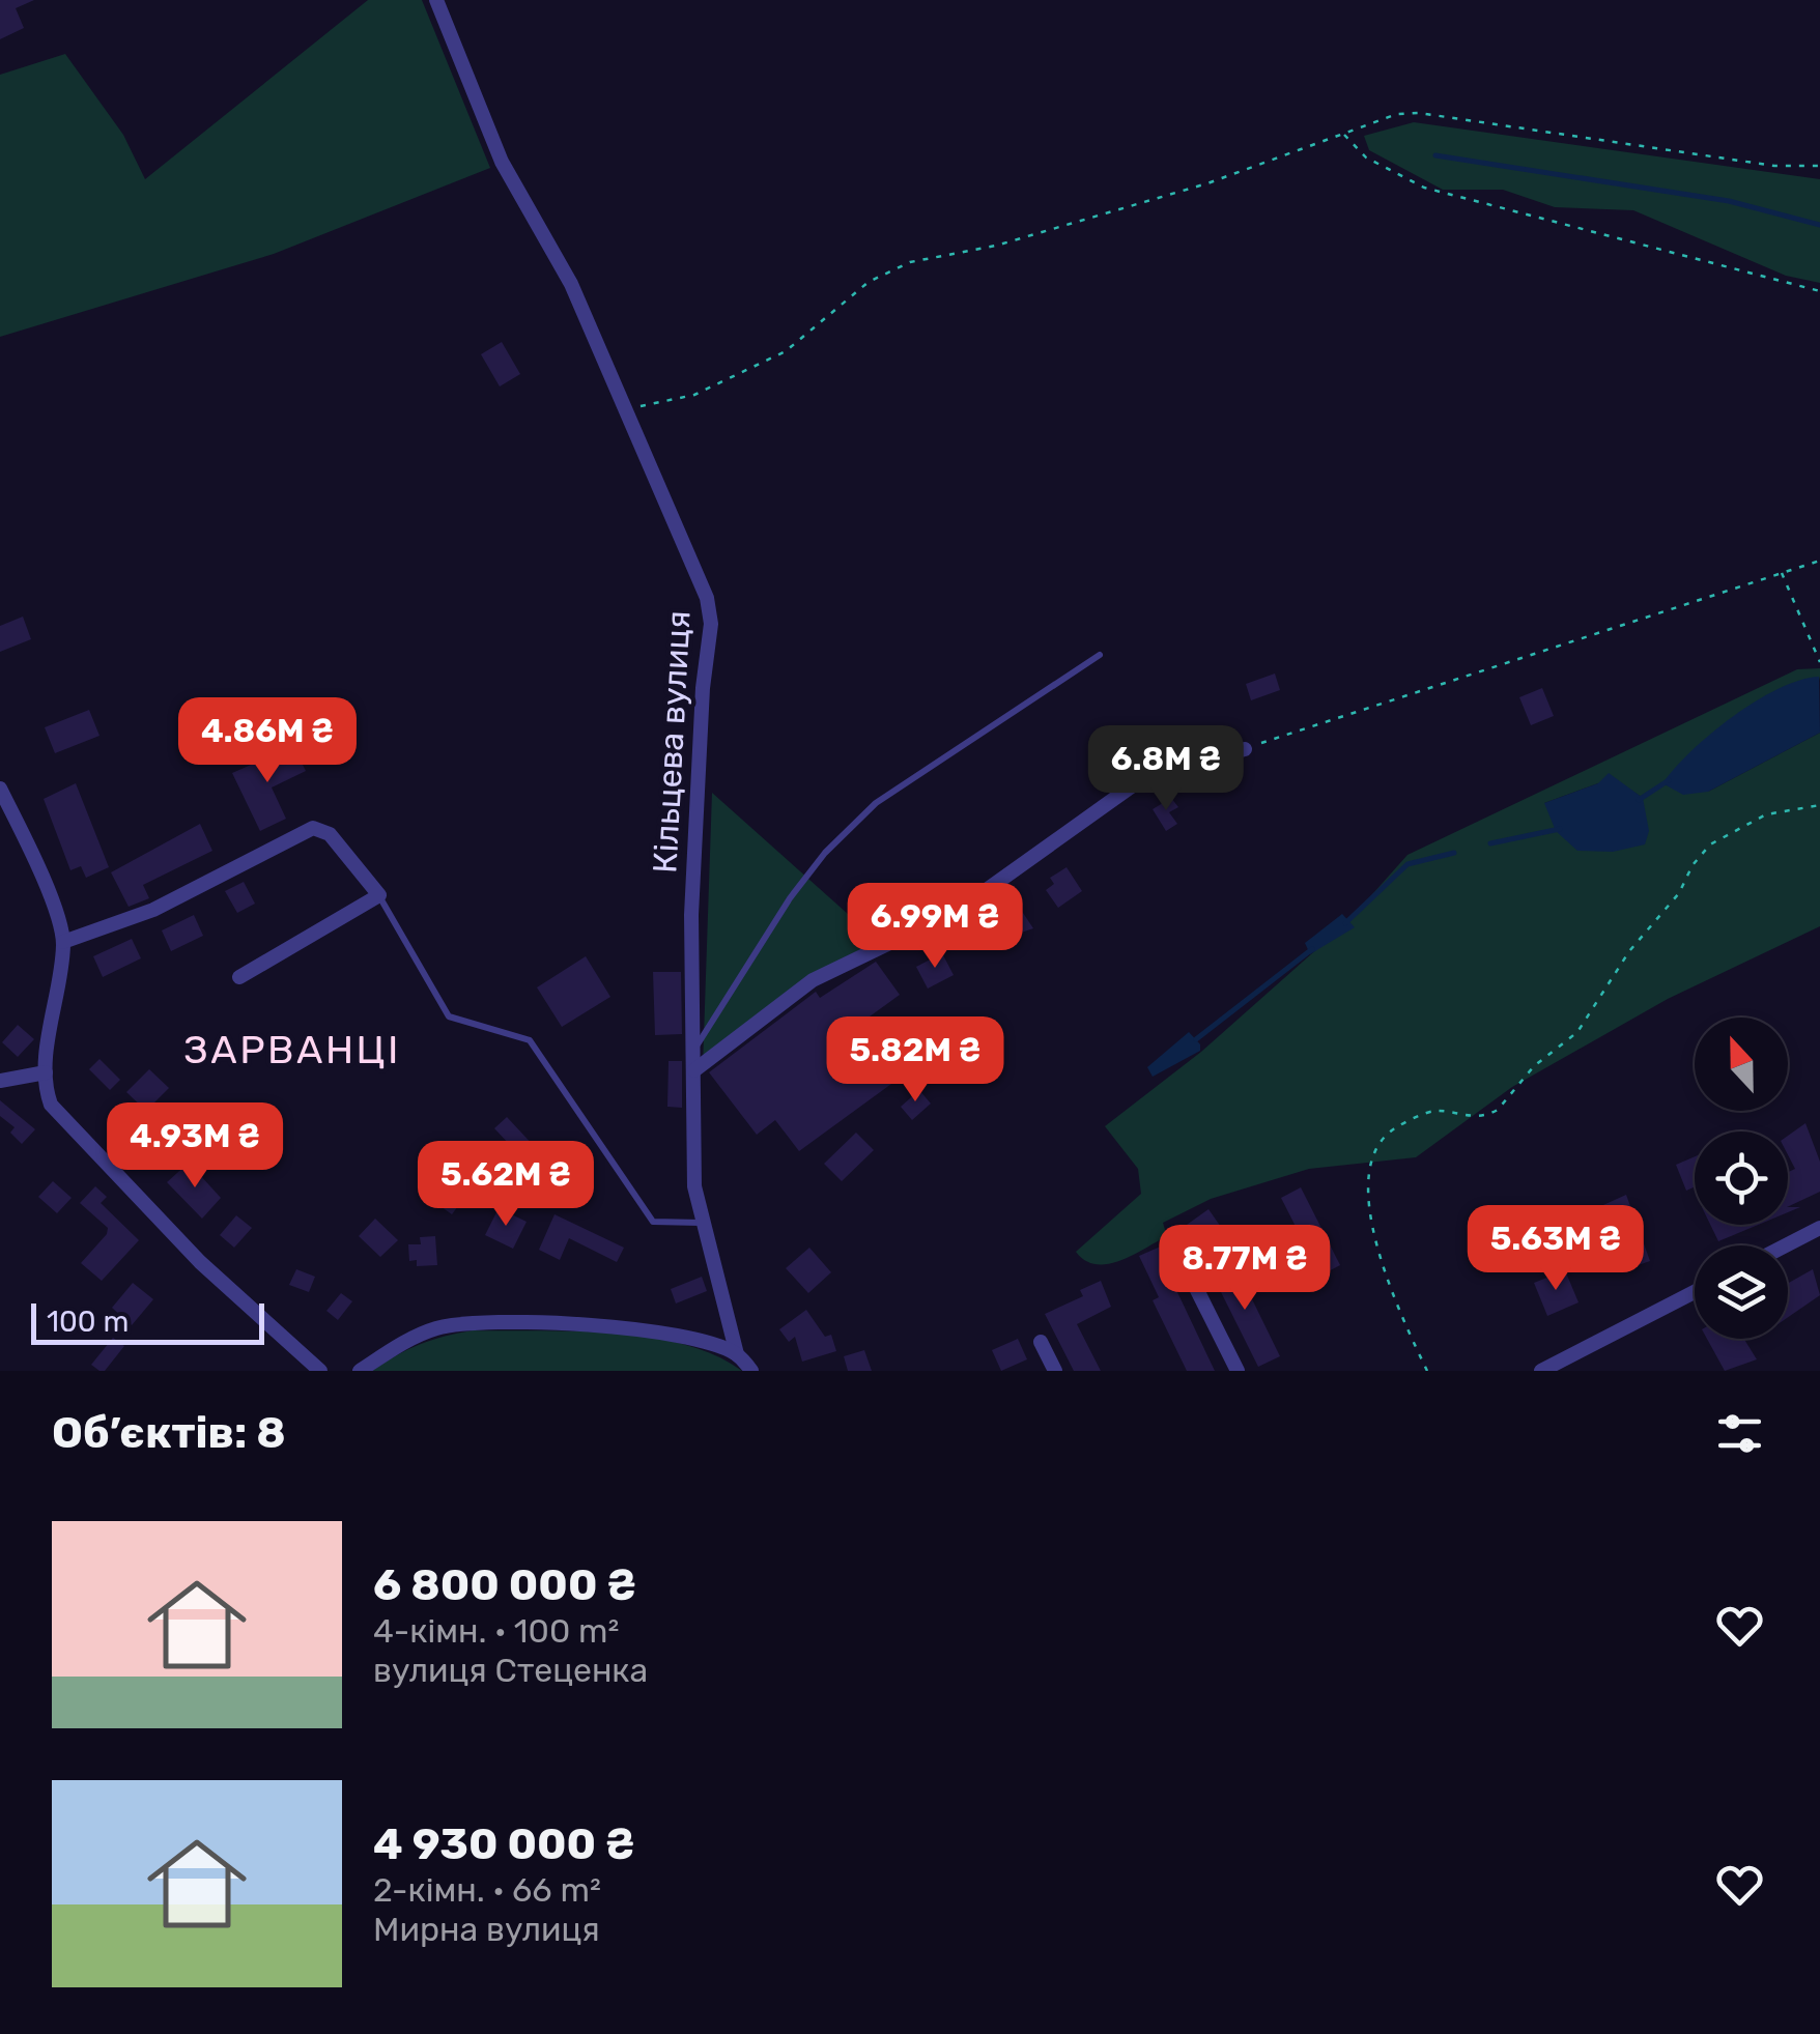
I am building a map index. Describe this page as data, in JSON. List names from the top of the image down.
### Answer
{
  "streets": {
    "street": ["Кільцева вулиця"]
  },
  "districts": ["ЗАРВАНЦІ"],
  "scale_bar": "100 m",
  "north": "top",
  "page": {
    "price": [
      "4.86M ₴",
      "6.8M ₴",
      "6.99M ₴",
      "5.82M ₴",
      "4.93M ₴",
      "5.62M ₴",
      "5.63M ₴",
      "8.77M ₴"
    ],
    "scale": "100 m",
    "heading": "Об’єктів: 8",
    "list": [
      {
        "name": "6 800 000 ₴",
        "note": "4-кімн. · 100 m² · вулиця Стеценка"
      },
      {
        "name": "4 930 000 ₴",
        "note": "2-кімн. · 66 m² · Мирна вулиця"
      }
    ]
  }
}
